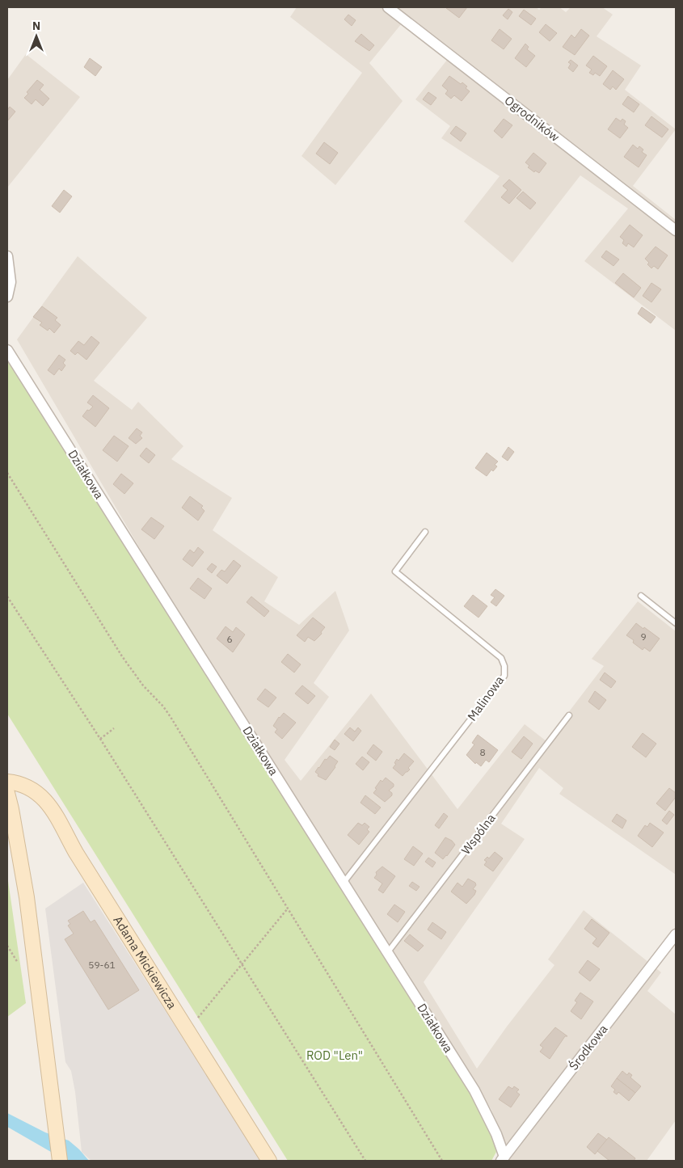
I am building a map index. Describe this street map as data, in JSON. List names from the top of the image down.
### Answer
{
  "streets": {
    "street": [
      "Ogrodników",
      "Działkowa",
      "Adama Mickiewicza",
      "Środkowa"
    ],
    "lane": ["Malinowa", "Wspólna"]
  },
  "crossings": [
    ["Działkowa", "Malinowa"],
    ["Działkowa", "Wspólna"],
    ["Działkowa", "Środkowa"]
  ],
  "parks": ["ROD \"Len\""],
  "house_numbers": [
    "9",
    "6",
    "8",
    "59-61"
  ],
  "north": "top"
}
